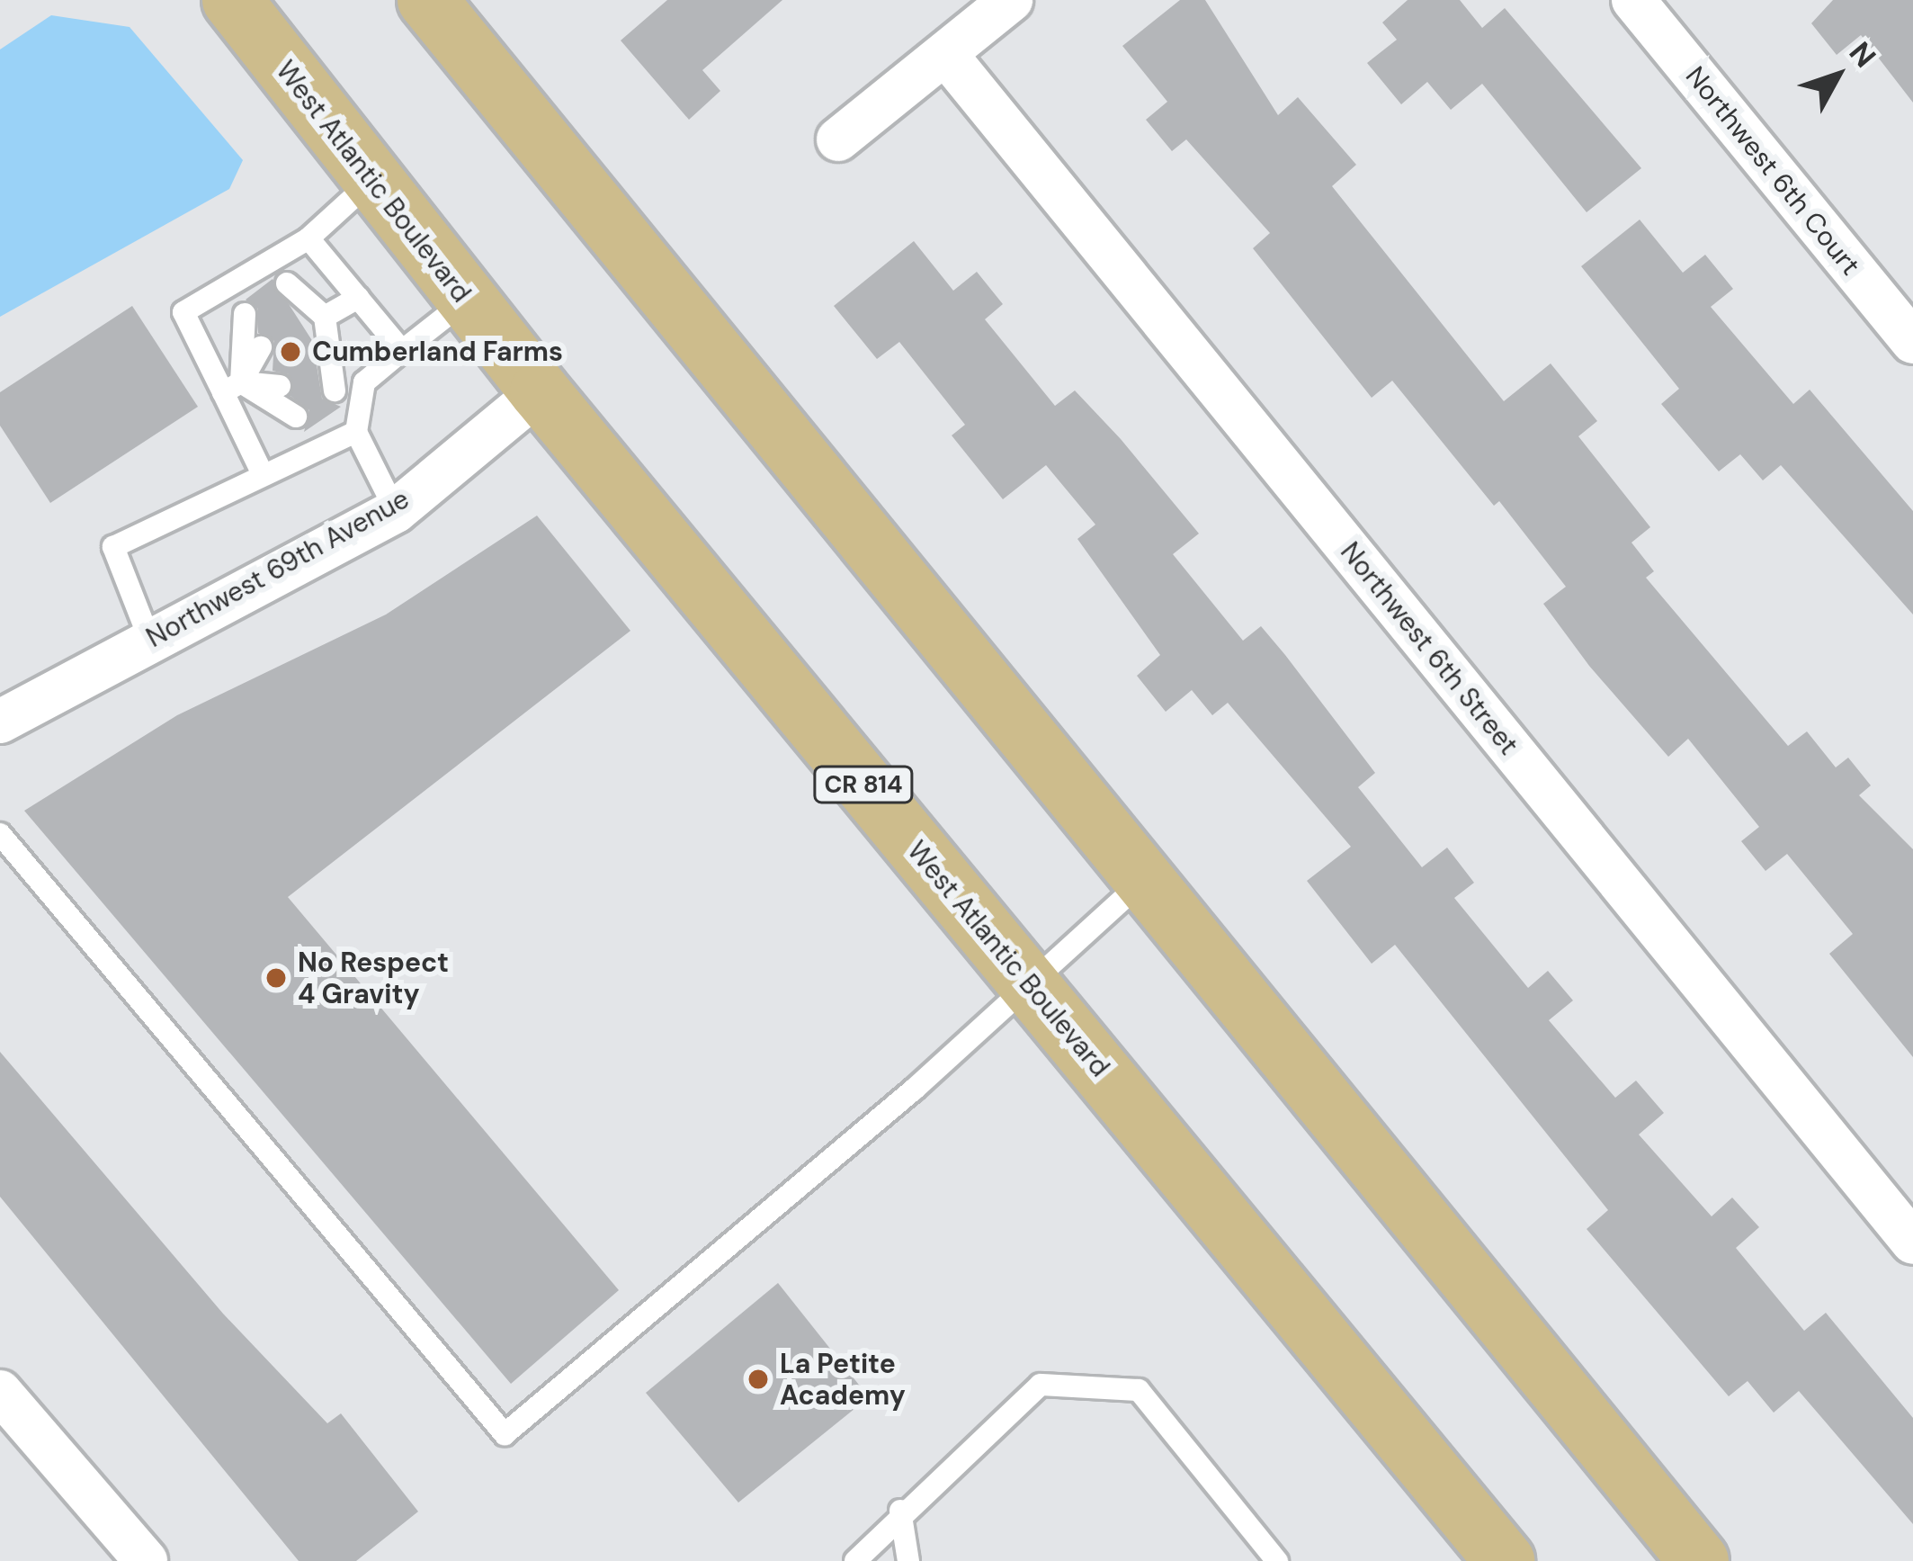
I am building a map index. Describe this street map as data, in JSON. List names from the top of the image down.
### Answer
{
  "streets": {
    "main road": ["West Atlantic Boulevard", "CR 814"],
    "street": ["Northwest 6th Court", "Northwest 69th Avenue", "Northwest 6th Street"]
  },
  "crossings": [
    ["West Atlantic Boulevard", "Northwest 69th Avenue"]
  ],
  "places": ["Cumberland Farms", "No Respect 4 Gravity", "La Petite Academy"],
  "north": "top right"
}
